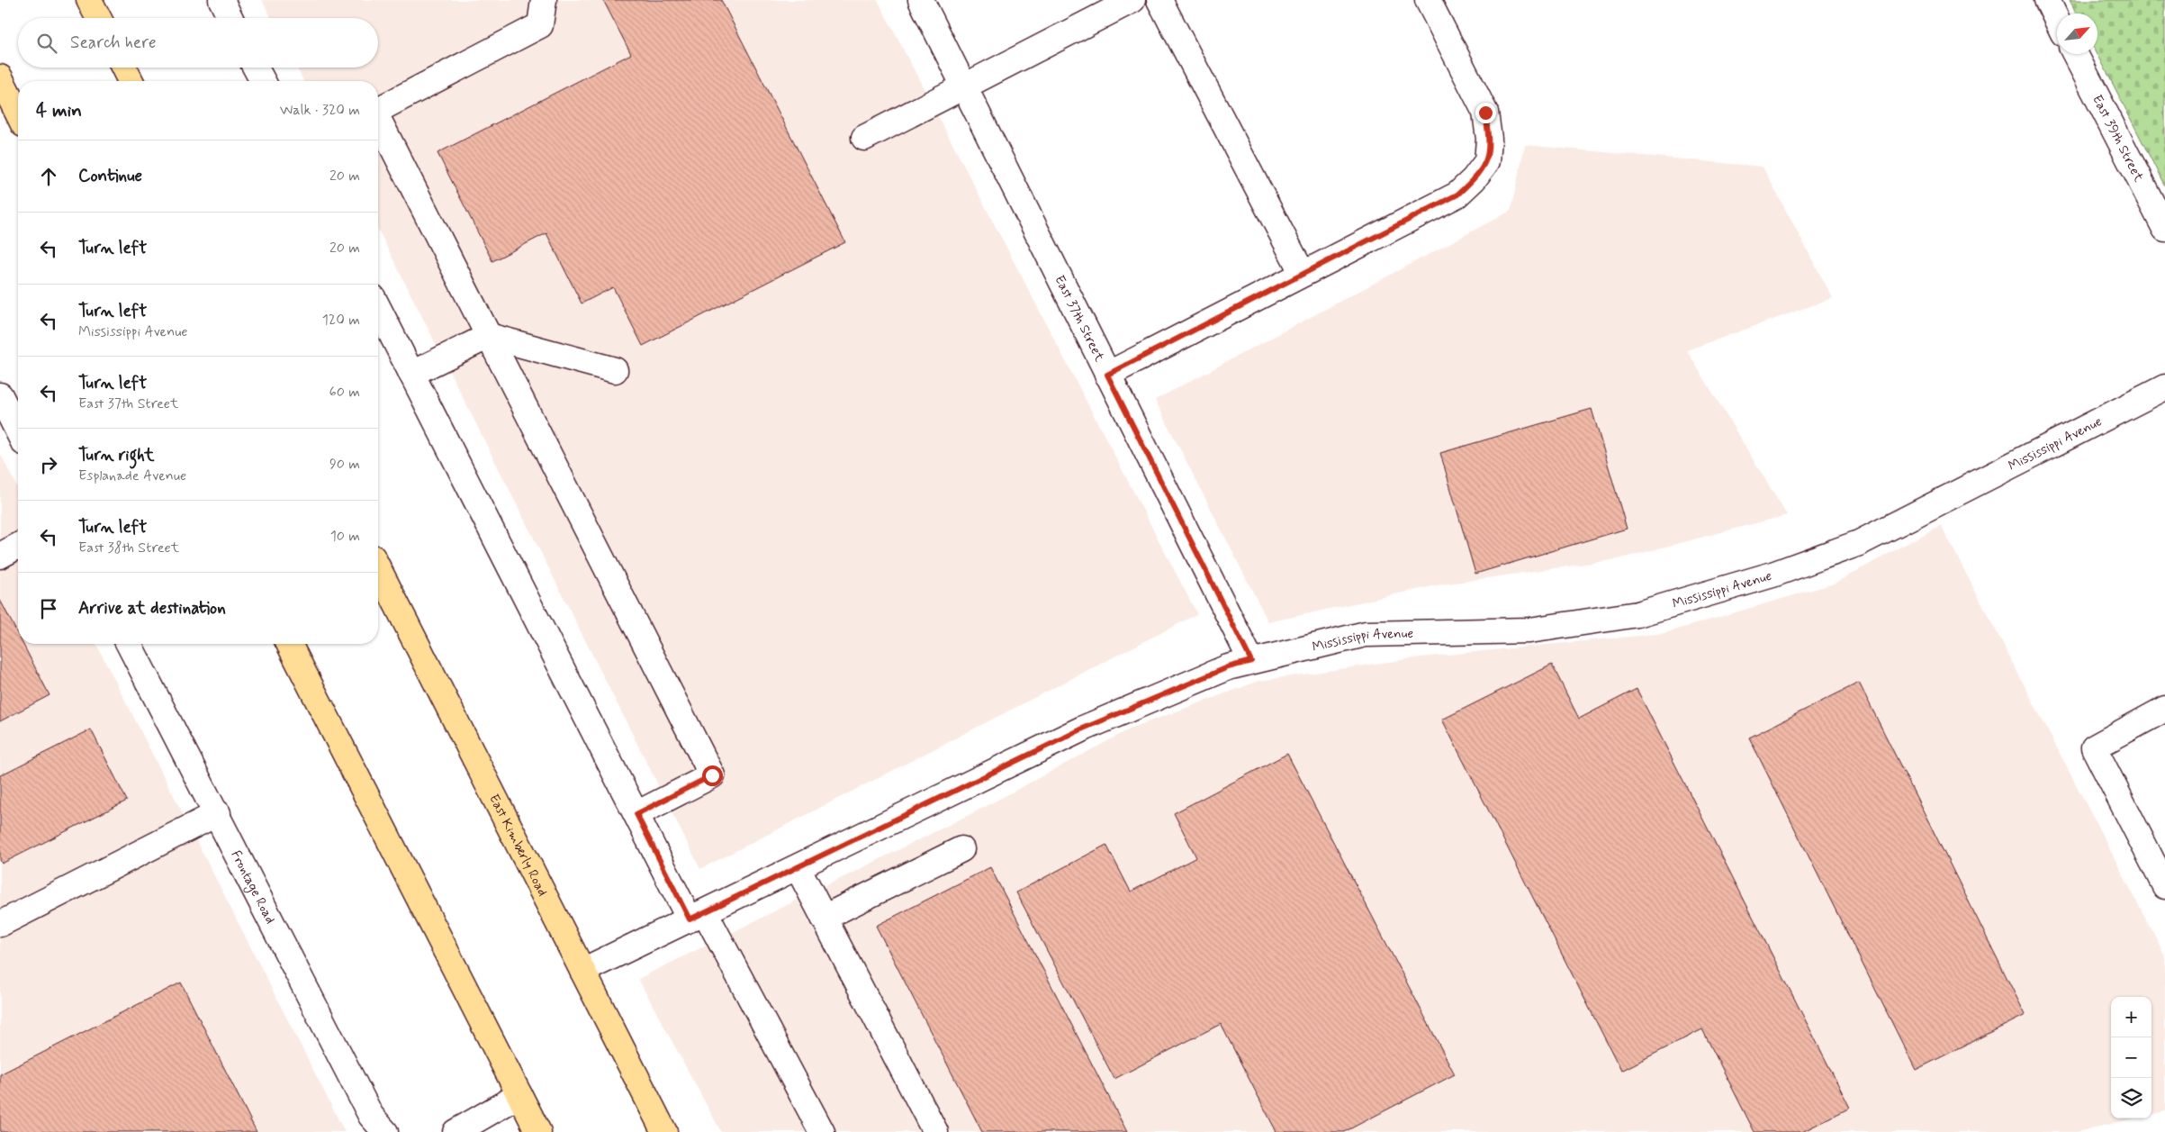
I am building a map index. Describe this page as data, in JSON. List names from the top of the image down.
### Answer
{
  "streets": {
    "main road": ["East Kimberly Road"],
    "street": [
      "East 39th Street",
      "East 37th Street",
      "Mississippi Avenue",
      "Frontage Road"
    ]
  },
  "crossings": [
    ["East 37th Street", "Mississippi Avenue"],
    ["Mississippi Avenue", "East Kimberly Road"]
  ],
  "north": "top right",
  "page": {
    "search": "Search here",
    "heading": ["4 min", "Walk · 320 m"],
    "list": [
      ["Continue", "20 m"],
      ["Turn left", "20 m"],
      ["Turn left", "Mississippi Avenue", "120 m"],
      ["Turn left", "East 37th Street", "60 m"],
      ["Turn right", "Esplanade Avenue", "90 m"],
      ["Turn left", "East 38th Street", "10 m"],
      "Arrive at destination"
    ],
    "map_buttons": ["+", "−"]
  }
}
